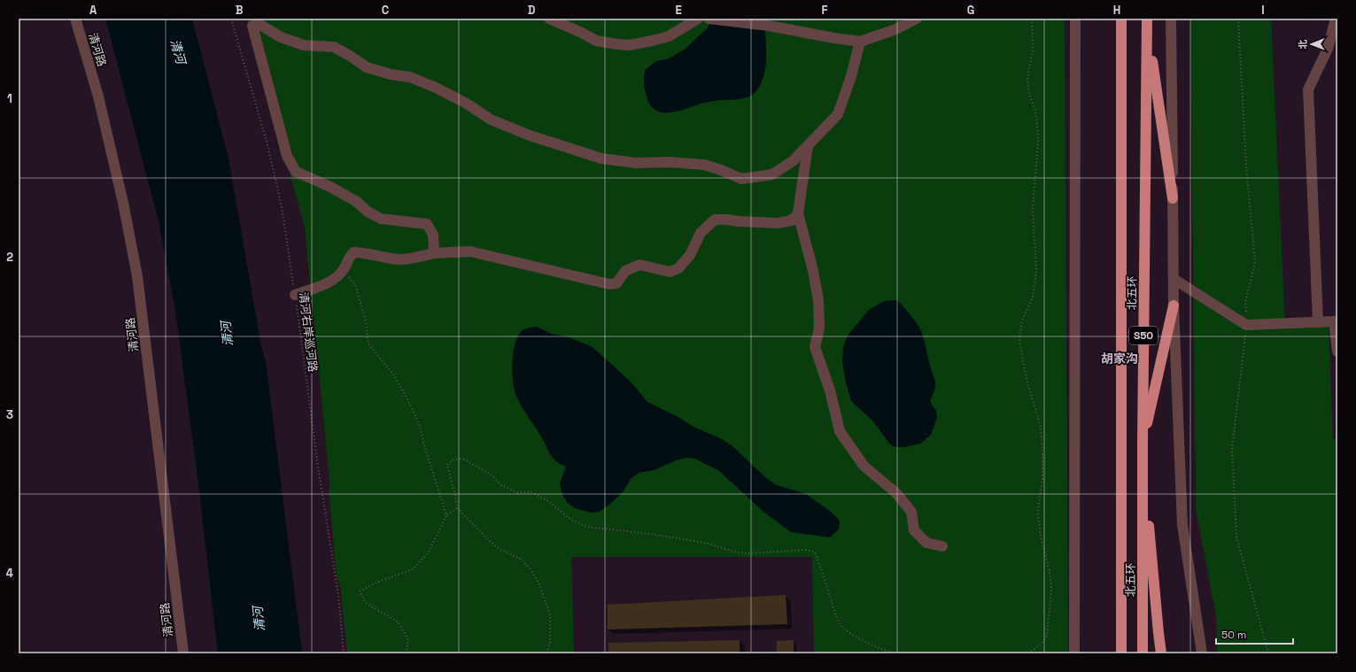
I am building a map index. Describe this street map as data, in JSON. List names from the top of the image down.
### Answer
{
  "streets": {
    "highway": ["北五环", "S50"],
    "street": ["清河路"],
    "path": ["清河右岸巡河路"]
  },
  "districts": ["胡家沟"],
  "water": ["清河"],
  "scale_bar": "50 m",
  "north": "left",
  "grid": {
    "columns": [
      "A",
      "B",
      "C",
      "D",
      "E",
      "F",
      "G",
      "H",
      "I"
    ],
    "rows": [
      "1",
      "2",
      "3",
      "4"
    ]
  }
}
